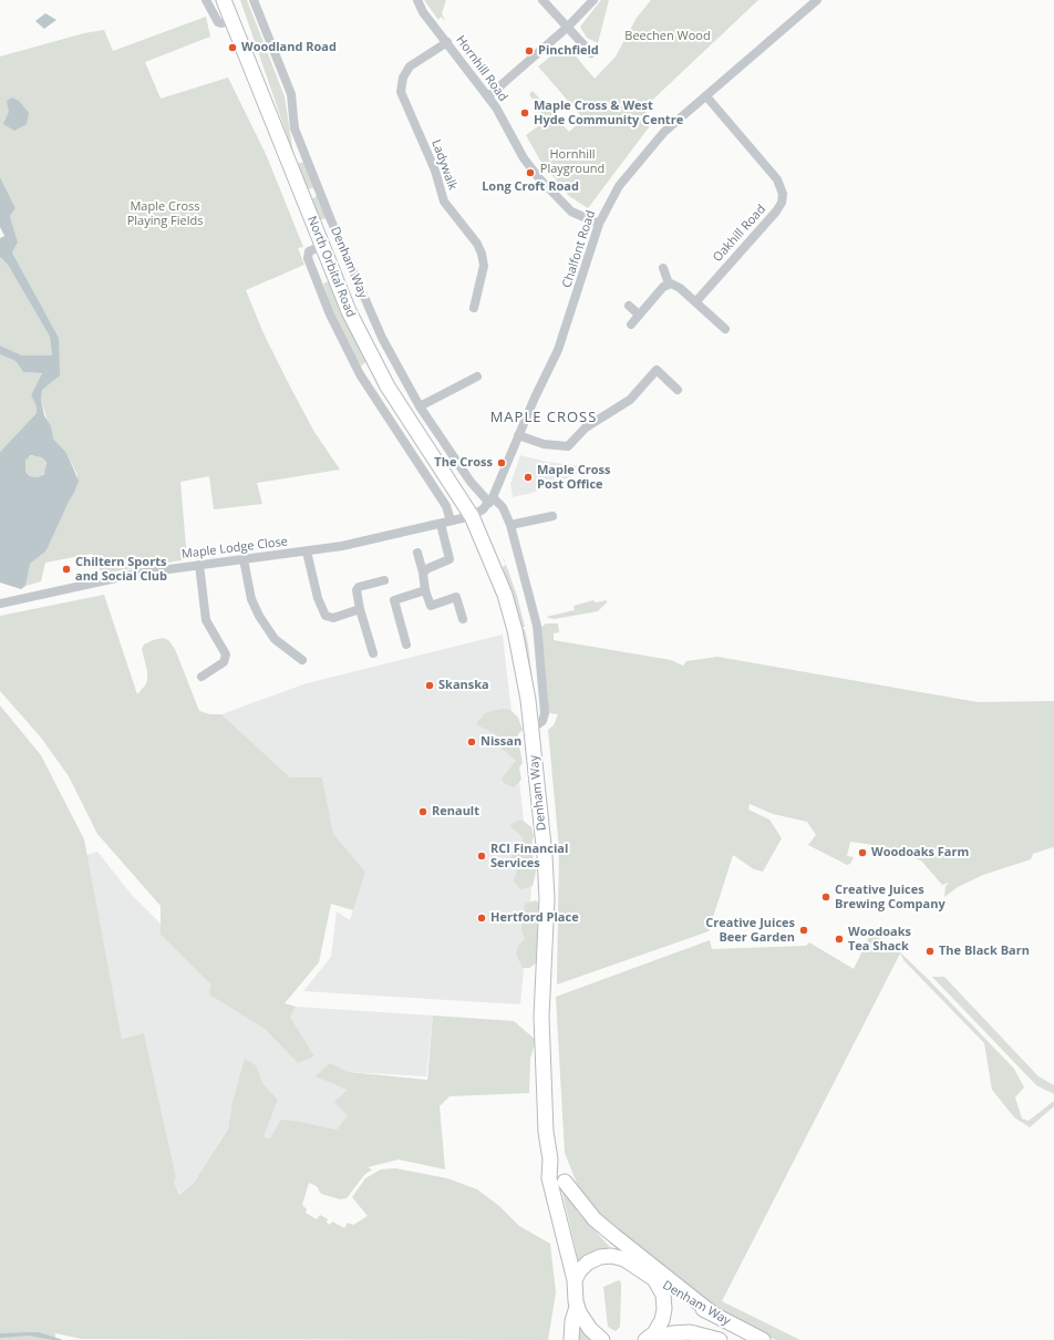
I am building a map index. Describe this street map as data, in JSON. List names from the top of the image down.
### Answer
{
  "streets": {
    "main road": ["Denham Way", "North Orbital Road"],
    "street": [
      "Hornhill Road",
      "Ladywalk",
      "Oakhill Road",
      "Chalfont Road",
      "Maple Lodge Close"
    ]
  },
  "crossings": [
    ["Hornhill Road", "Ladywalk"],
    ["Hornhill Road", "Chalfont Road"],
    ["Oakhill Road", "Chalfont Road"],
    ["Chalfont Road", "Denham Way"],
    ["Denham Way", "North Orbital Road"],
    ["Denham Way", "Maple Lodge Close"],
    ["North Orbital Road", "Maple Lodge Close"]
  ],
  "districts": ["MAPLE CROSS"],
  "parks": ["Beechen Wood", "Hornhill Playground", "Maple Cross Playing Fields"],
  "places": [
    "Woodland Road",
    "Pinchfield",
    "Maple Cross & West Hyde Community Centre",
    "Long Croft Road",
    "The Cross",
    "Maple Cross Post Office",
    "Chiltern Sports and Social Club",
    "Skanska",
    "Nissan",
    "Renault",
    "Woodoaks Farm",
    "RCI Financial Services",
    "Creative Juices Brewing Company",
    "Hertford Place",
    "Creative Juices Beer Garden",
    "Woodoaks Tea Shack",
    "The Black Barn"
  ]
}
